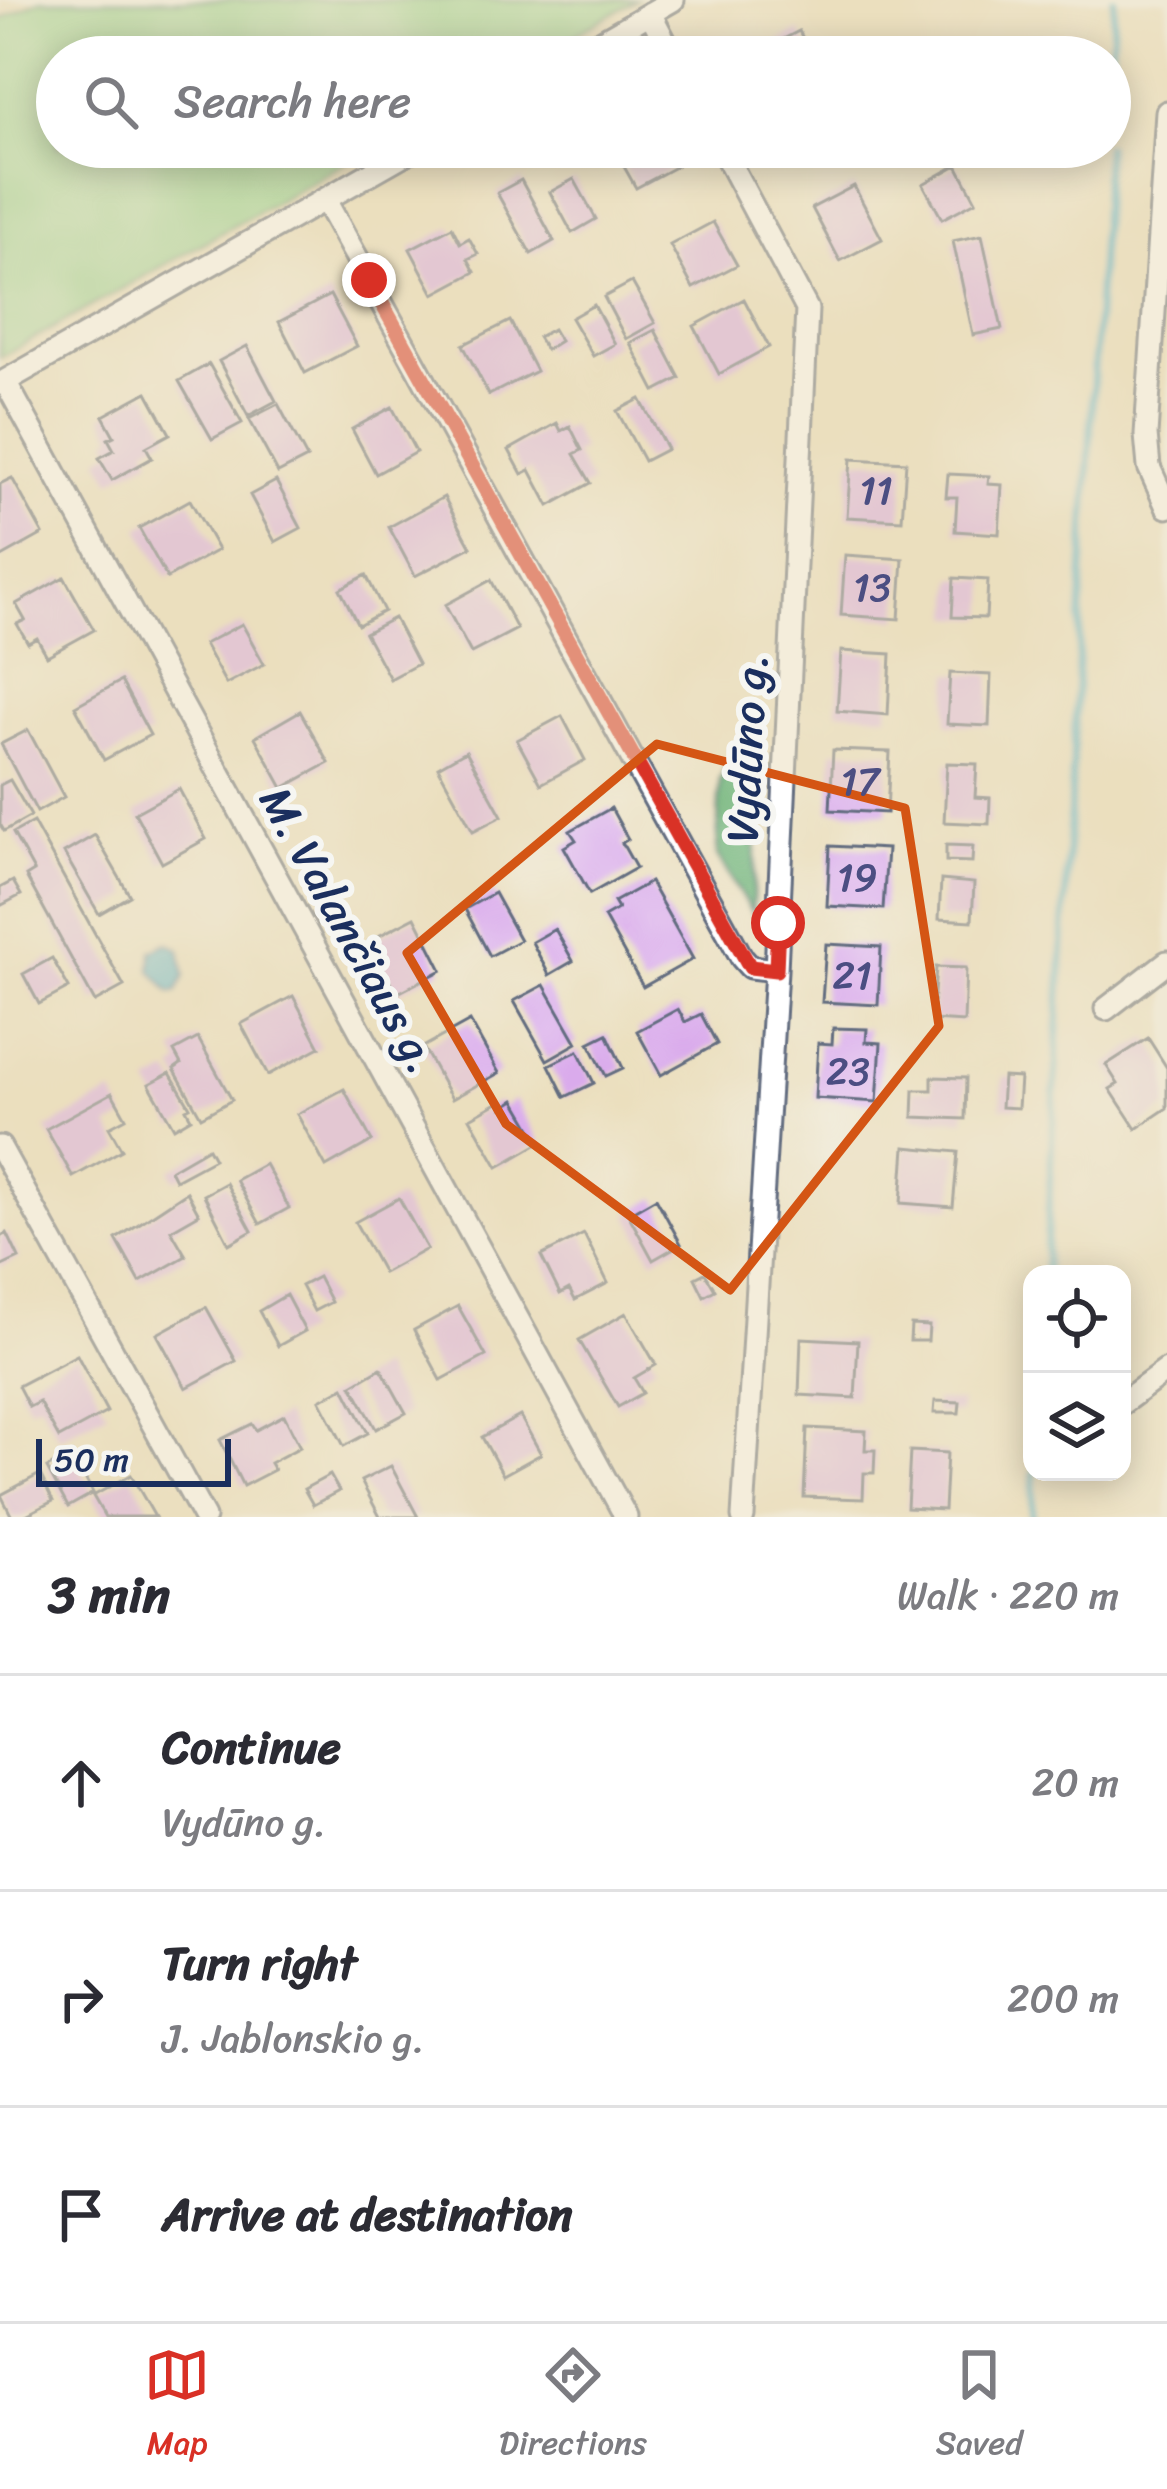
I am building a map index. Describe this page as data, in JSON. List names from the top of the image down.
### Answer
{
  "streets": {
    "street": ["Vydūno g.", "M. Valančiaus g."]
  },
  "house_numbers": [
    "11",
    "13",
    "17",
    "19",
    "21",
    "23"
  ],
  "scale_bar": "50 m",
  "page": {
    "search": "Search here",
    "scale": "50 m",
    "heading": ["3 min", "Walk · 220 m"],
    "list": [
      ["Continue", "Vydūno g.", "20 m"],
      ["Turn right", "J. Jablonskio g.", "200 m"],
      "Arrive at destination"
    ],
    "nav": ["Map", "Directions", "Saved"]
  }
}
